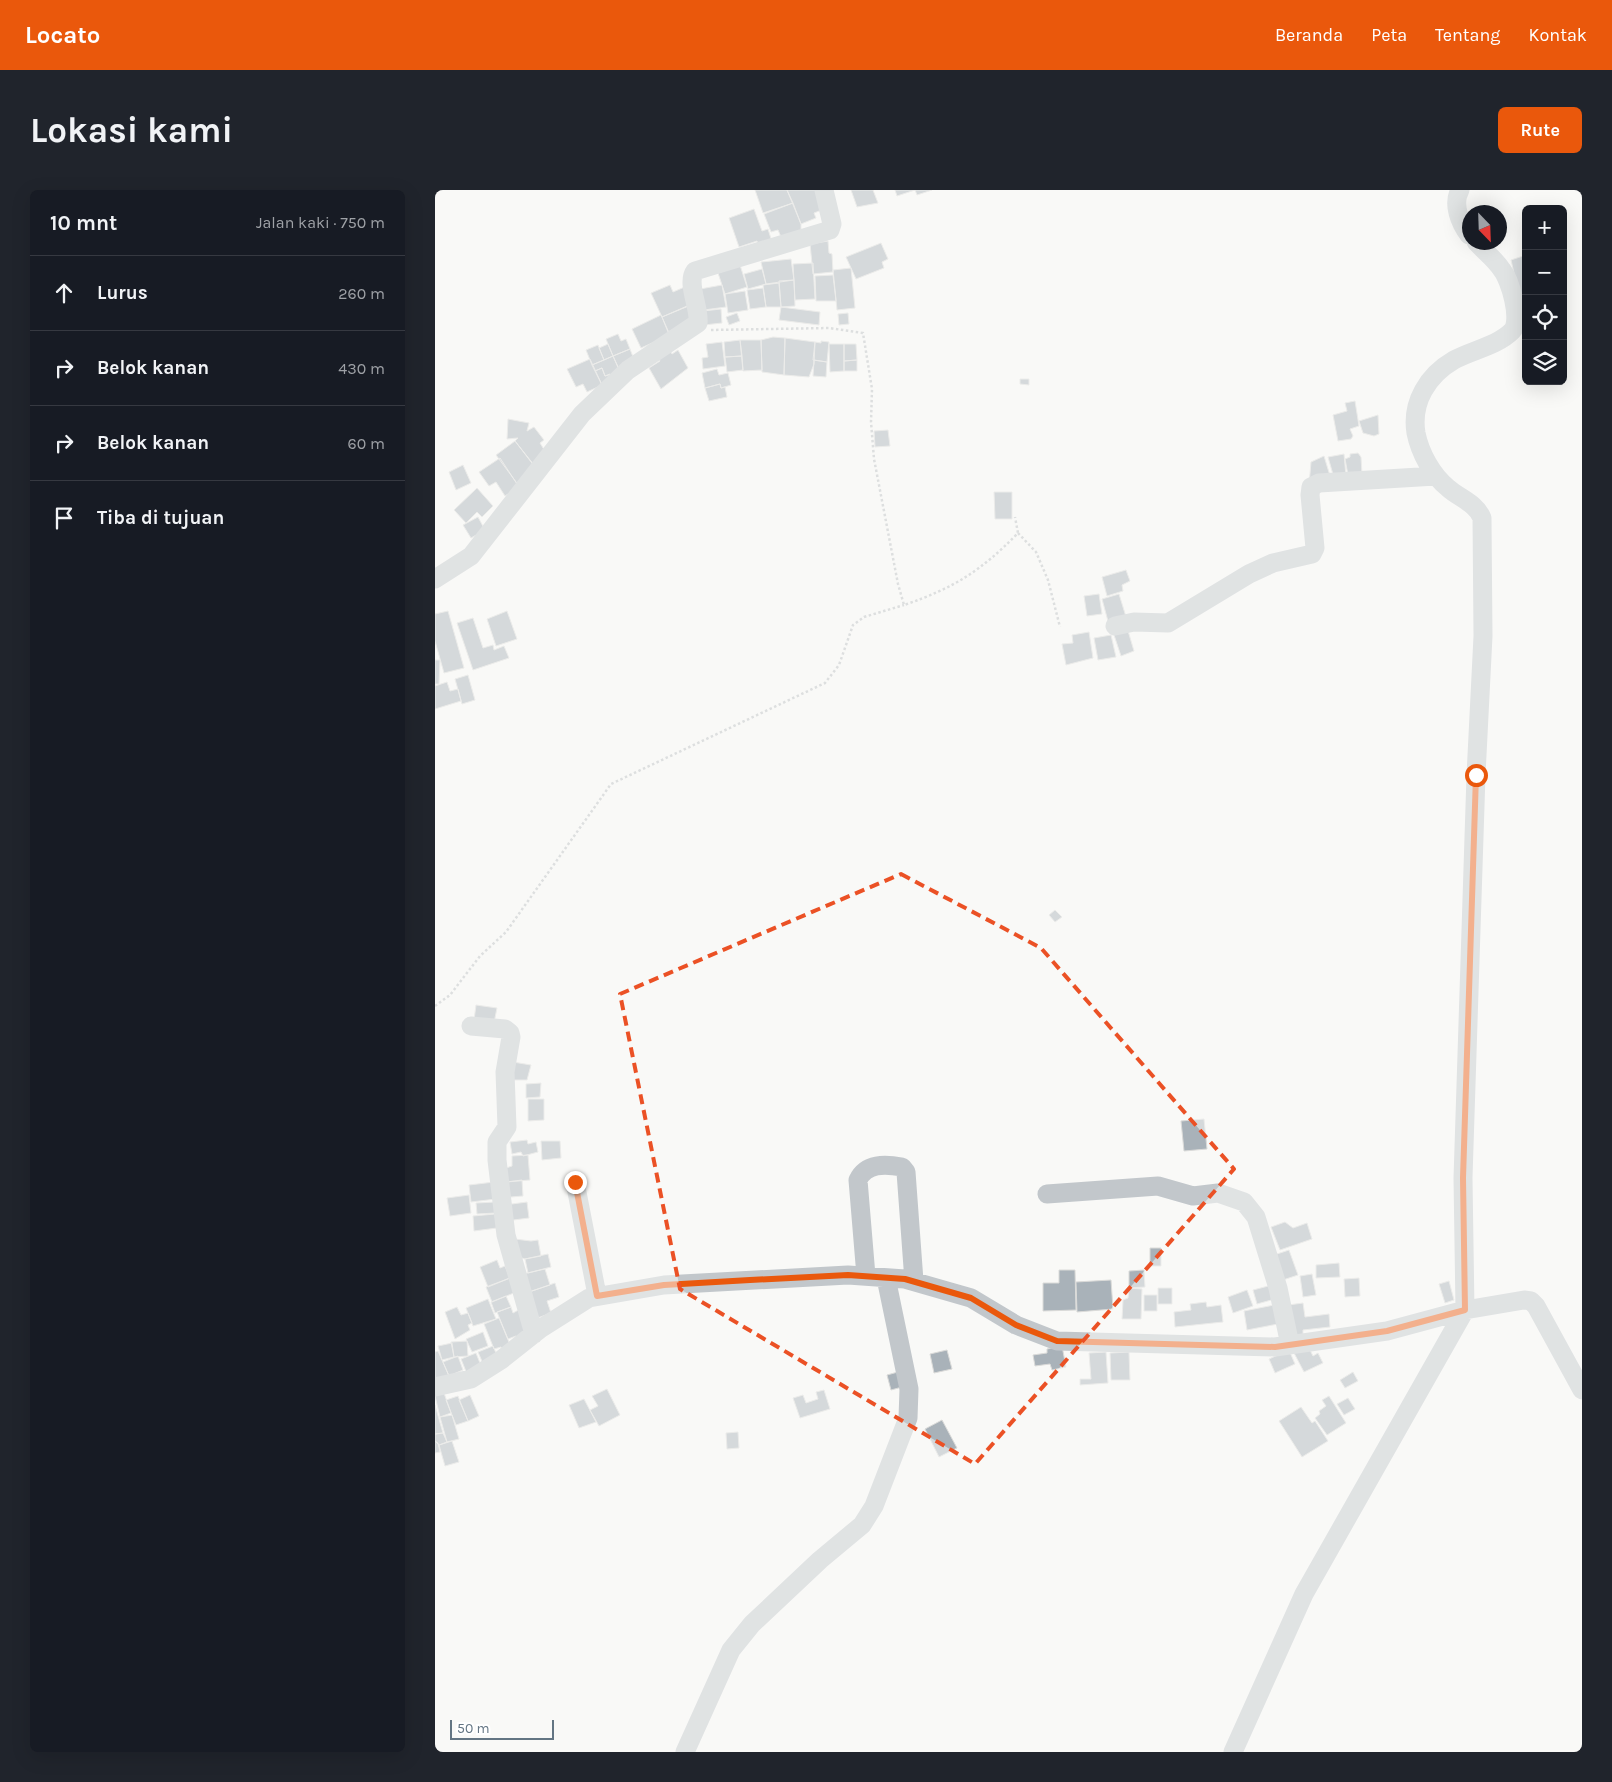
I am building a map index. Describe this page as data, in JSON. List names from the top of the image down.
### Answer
{
  "scale_bar": "50 m",
  "north": "bottom right",
  "page": {
    "header": "Locato",
    "nav": [
      "Beranda",
      "Peta",
      "Tentang",
      "Kontak"
    ],
    "buttons": "Rute",
    "title": "Lokasi kami",
    "heading": ["10 mnt", "Jalan kaki · 750 m"],
    "map_buttons": ["+", "−"],
    "list": [
      ["Lurus", "260 m"],
      ["Belok kanan", "430 m"],
      ["Belok kanan", "60 m"],
      "Tiba di tujuan"
    ],
    "scale": "50 m"
  }
}
